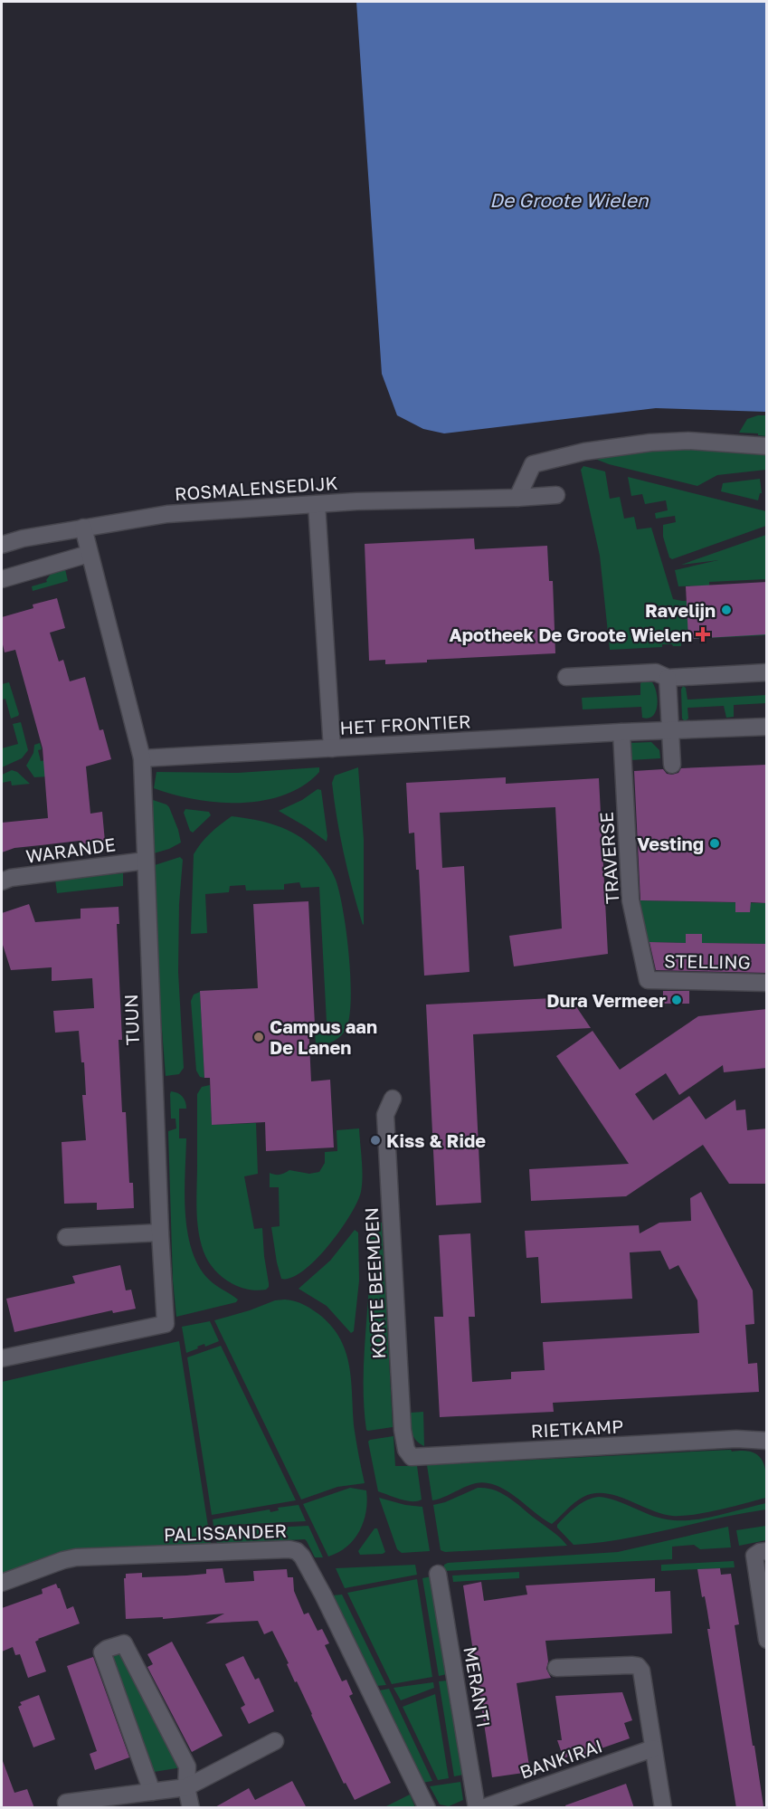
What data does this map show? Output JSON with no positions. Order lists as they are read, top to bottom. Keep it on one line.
{"streets":{"street":["ROSMALENSEDIJK","HET FRONTIER","WARANDE","TRAVERSE","STELLING","TUUN","KORTE BEEMDEN","RIETKAMP","PALISSANDER","MERANTI","BANKIRAI"]},"crossings":[["ROSMALENSEDIJK","TUUN"],["HET FRONTIER","TRAVERSE"],["HET FRONTIER","TUUN"],["WARANDE","TUUN"],["TRAVERSE","STELLING"],["KORTE BEEMDEN","RIETKAMP"]],"water":["De Groote Wielen"],"places":{"other":["Ravelijn","Vesting","Dura Vermeer","Campus aan De Lanen","Kiss & Ride"],"health":["Apotheek De Groote Wielen"]}}
